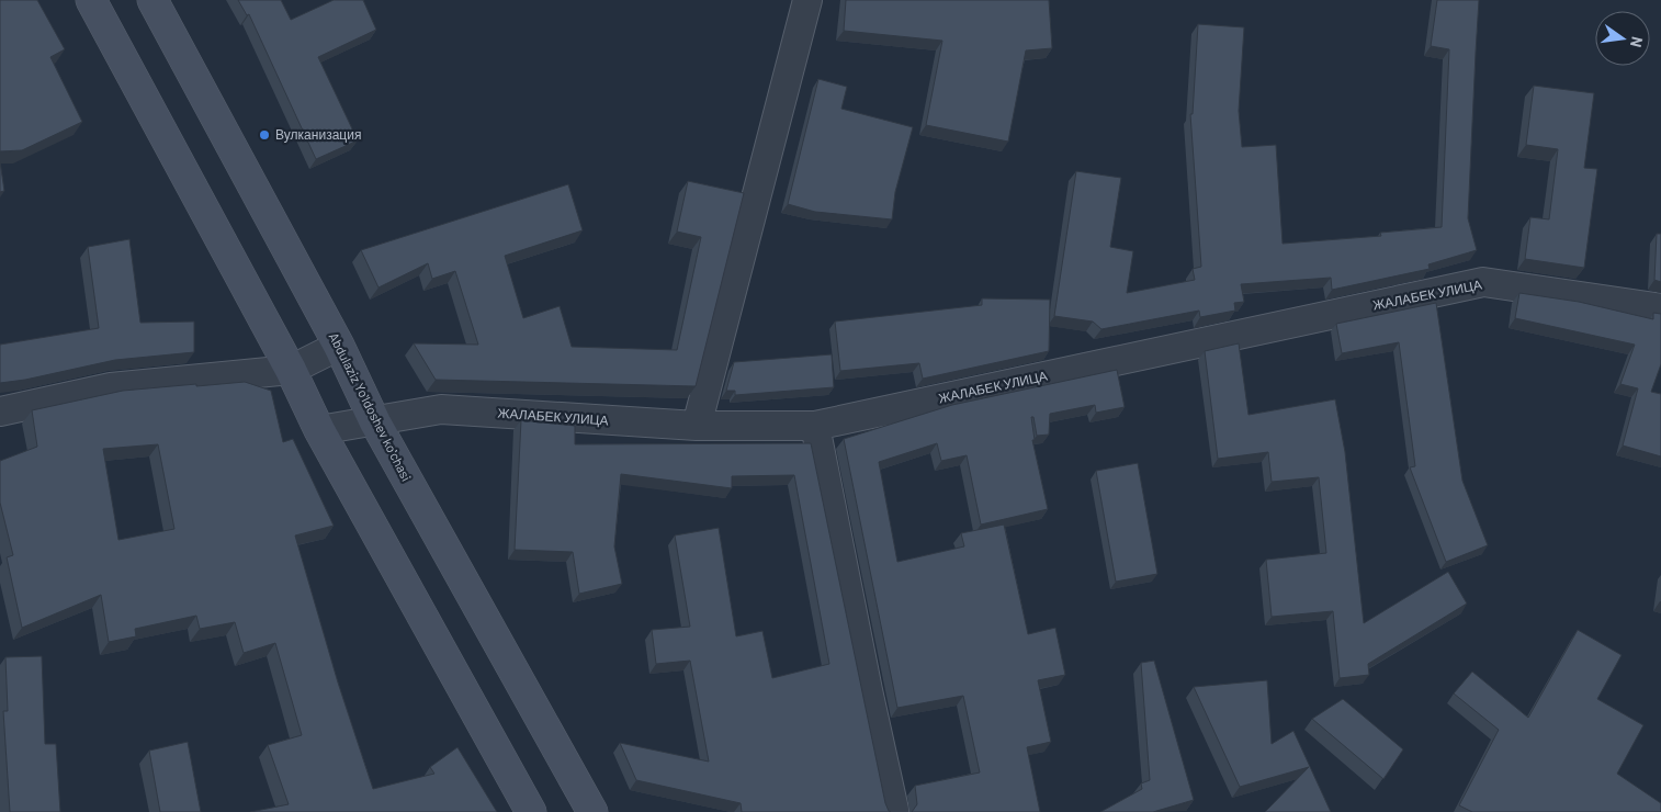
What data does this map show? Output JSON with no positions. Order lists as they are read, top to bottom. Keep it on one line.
{"streets":{"main road":["Abdulaziz Yoʻldoshev koʻchasi"],"street":["ЖАЛАБЕК УЛИЦА"]},"crossings":[["ЖАЛАБЕК УЛИЦА","Abdulaziz Yoʻldoshev koʻchasi"]],"places":["Вулканизация"],"north":"right"}
